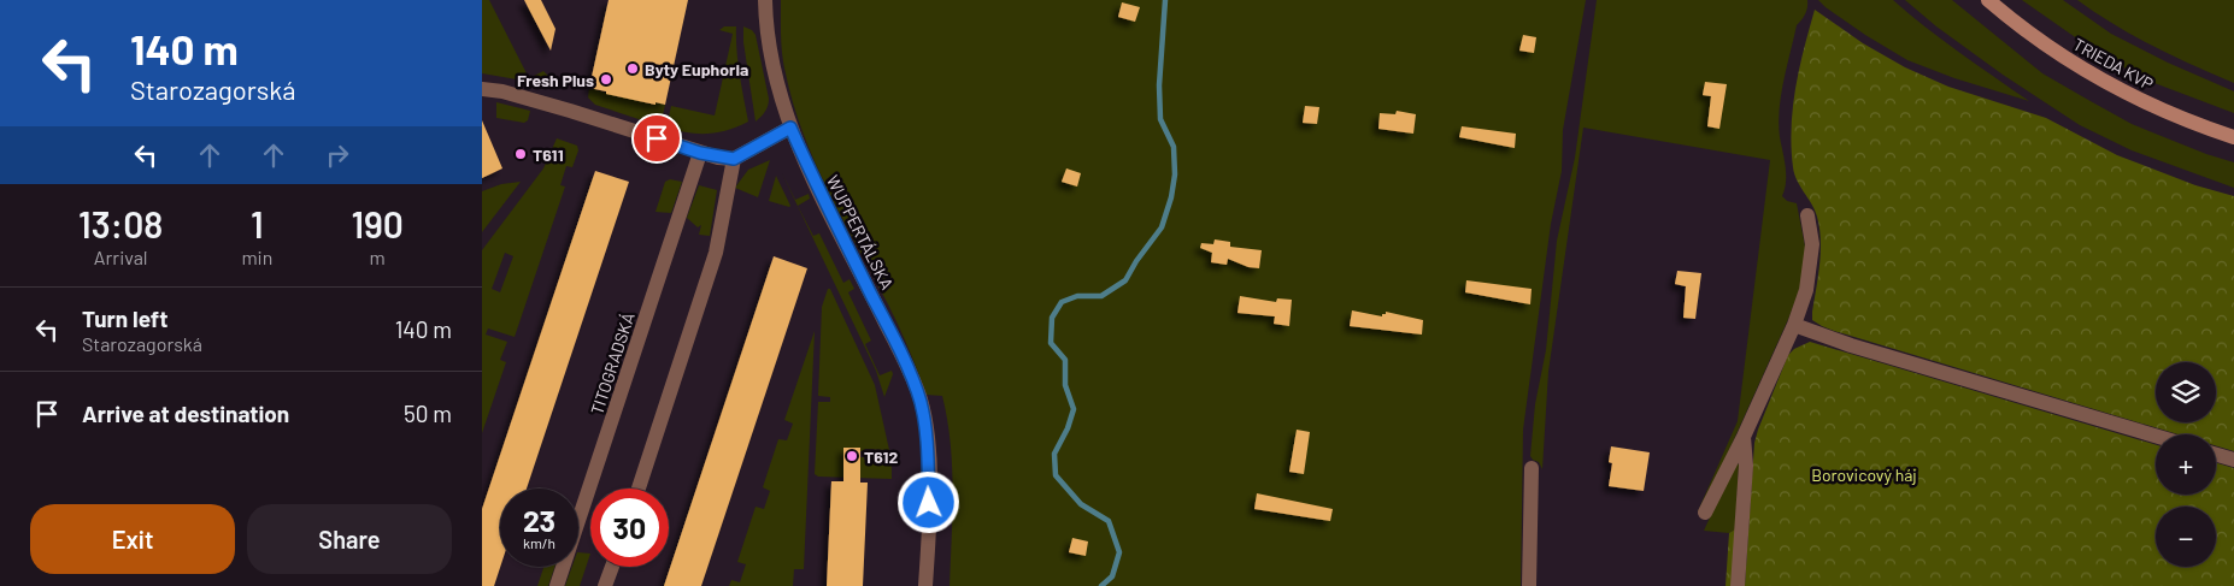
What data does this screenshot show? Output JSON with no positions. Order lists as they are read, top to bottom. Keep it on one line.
{"streets":{"street":["TRIEDA KVP","WUPPERTÁLSKA","TITOGRADSKÁ"]},"parks":["Borovicový háj"],"places":["Byty Euphoria","Fresh Plus","T611","T612"],"page":{"turn":["140 m","Starozagorská"],"eta":["13:08","Arrival","1","min","190","m"],"list":[{"name":"Turn left","note":"Starozagorská","value":"140 m"},{"name":"Arrive at destination","value":"50 m"}],"map_buttons":["+","−"],"speed":"23 km/h","limit":"30","buttons":["Exit","Share"]}}
